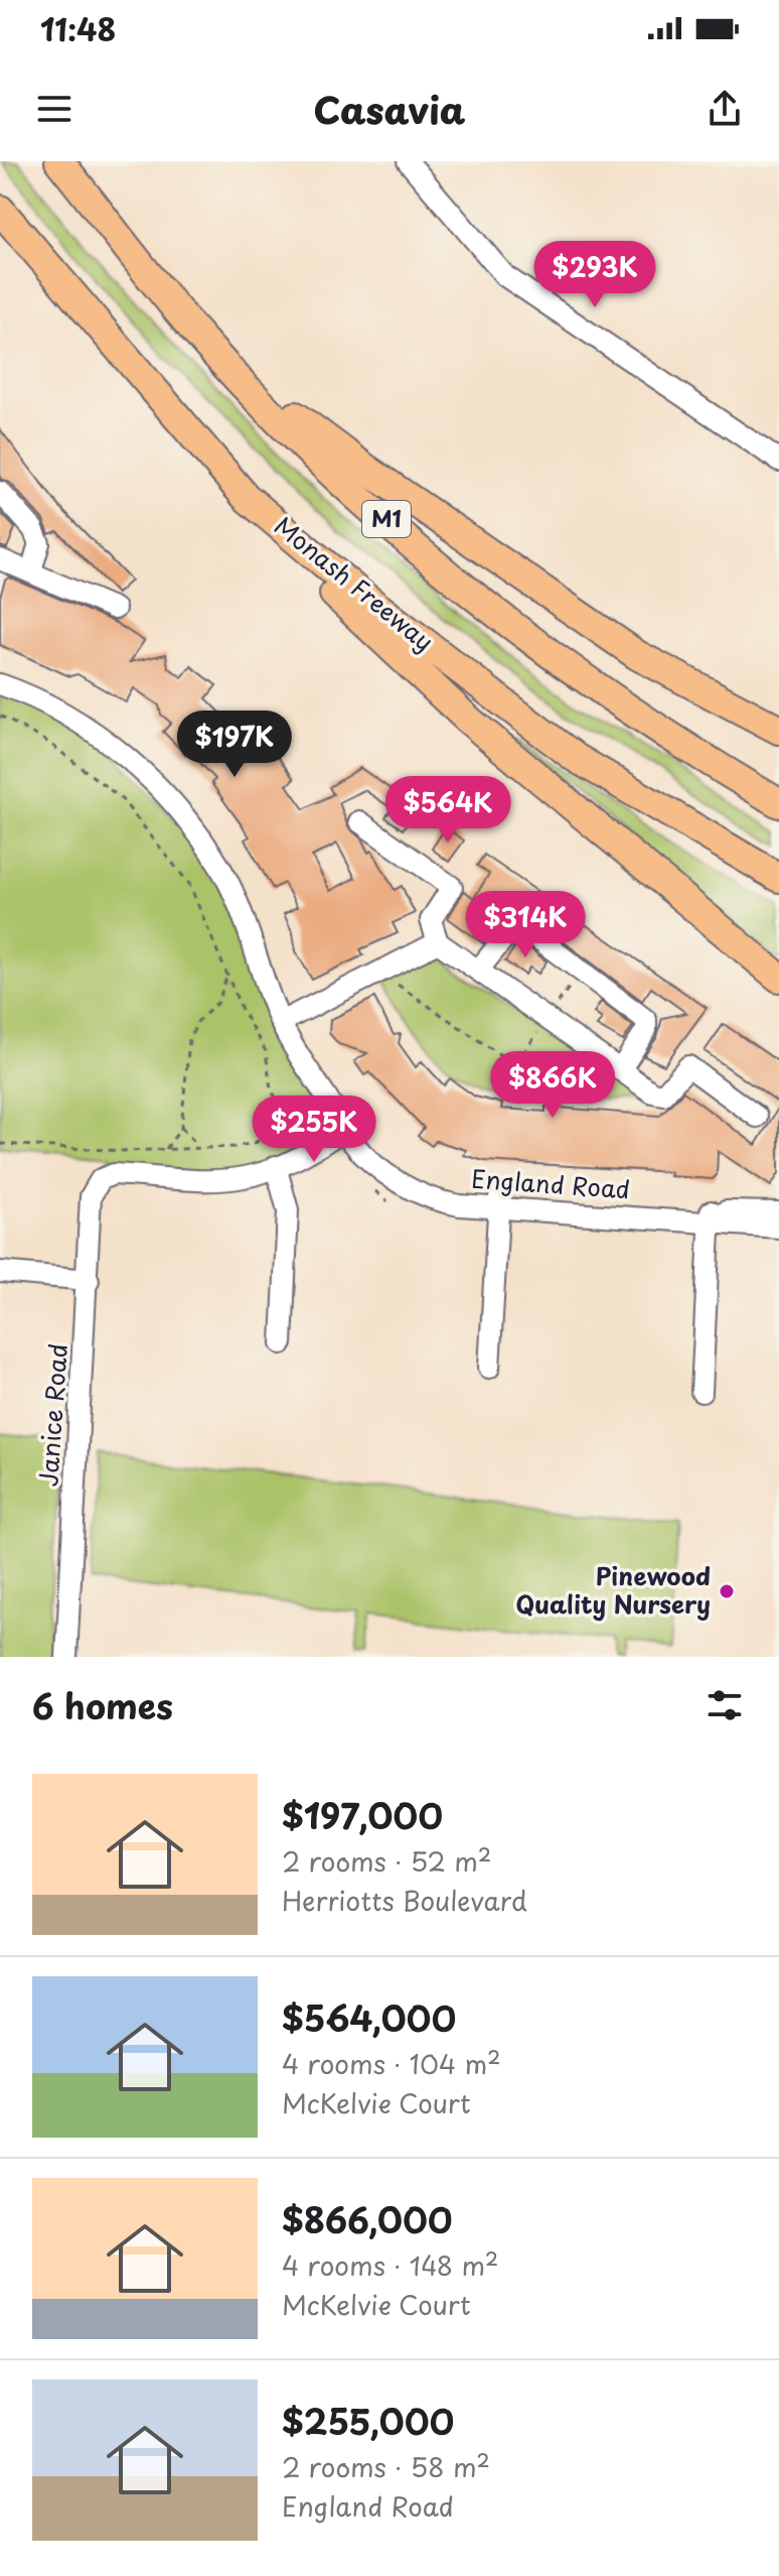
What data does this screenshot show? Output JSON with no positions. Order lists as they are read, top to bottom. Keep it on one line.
{"streets":{"highway":["M1","Monash Freeway"],"street":["England Road","Janice Road"]},"places":["Pinewood Quality Nursery"],"page":{"status":"11:48","header":"Casavia","price":["$293K","$197K","$564K","$314K","$866K","$255K"],"heading":"6 homes","list":[{"name":"$197,000","note":"2 rooms · 52 m² · Herriotts Boulevard"},{"name":"$564,000","note":"4 rooms · 104 m² · McKelvie Court"},{"name":"$866,000","note":"4 rooms · 148 m² · McKelvie Court"},{"name":"$255,000","note":"2 rooms · 58 m² · England Road"}]}}
